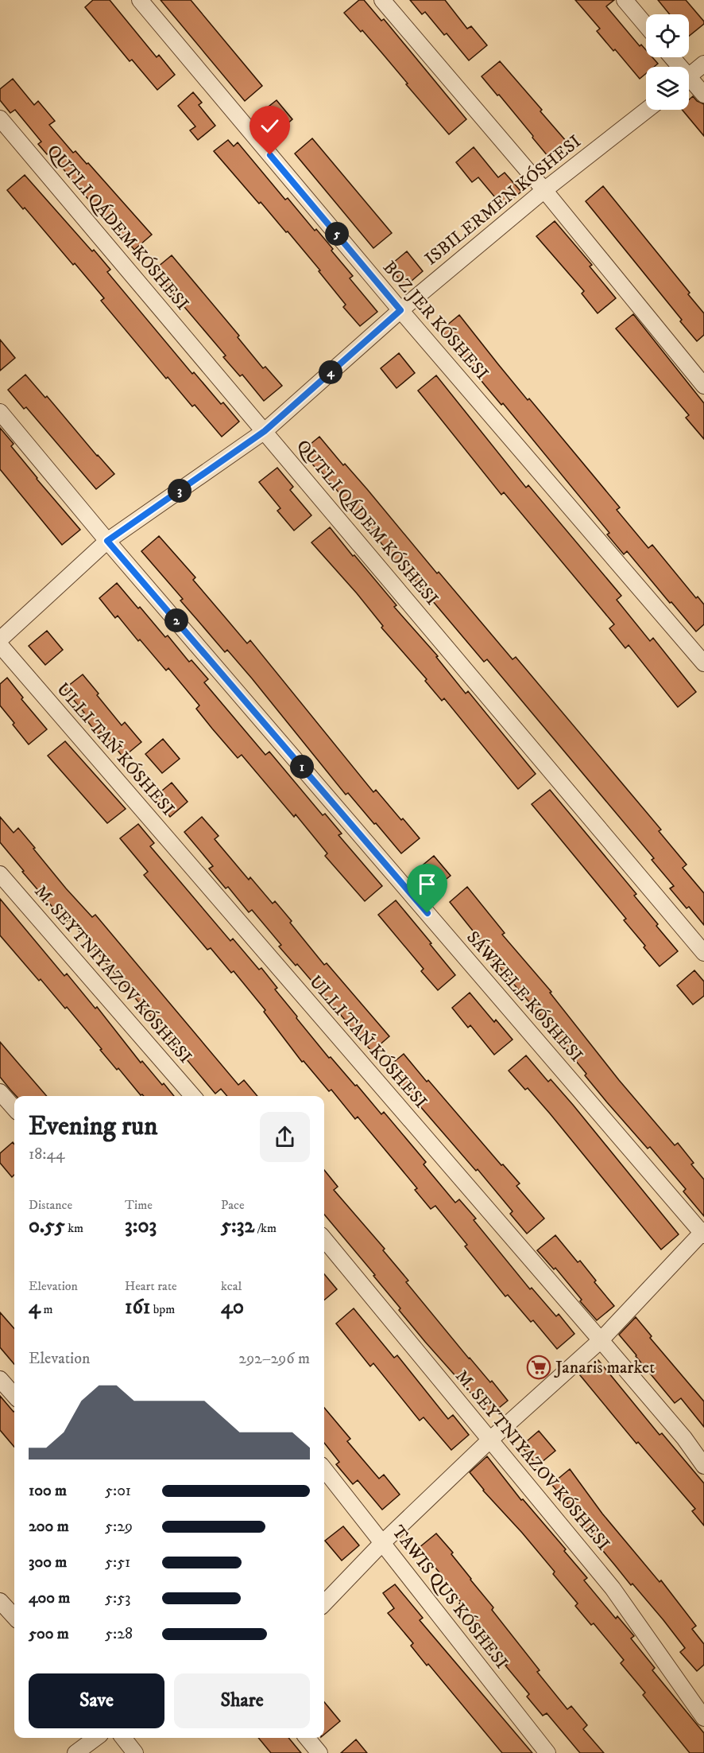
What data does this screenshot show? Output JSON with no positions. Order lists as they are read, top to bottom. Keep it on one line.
{"streets":{"street":["ISBILERMEN KÓSHESI","BOZ JER KÓSHESI","M. SEYTNIYAZOV KÓSHESI","SÁWKELE KÓSHESI"]},"crossings":[["ISBILERMEN KÓSHESI","BOZ JER KÓSHESI"],["ISBILERMEN KÓSHESI","SÁWKELE KÓSHESI"]],"places":{"supermarket":["Janaris market"]},"page":{"pins":["5","4","3","2","1"],"heading":["Evening run","18:44"],"stats":[["Distance","0.55 km"],["Time","3:03"],["Pace","5:32 /km"],["Elevation","4 m"],["Heart rate","161 bpm"],["kcal","40"]],"chart":["Elevation","292–296 m"],"list":[{"name":"100 m","note":"5:01"},{"name":"200 m","note":"5:29"},{"name":"300 m","note":"5:51"},{"name":"400 m","note":"5:53"},{"name":"500 m","note":"5:28"}],"buttons":["Save","Share"]}}
